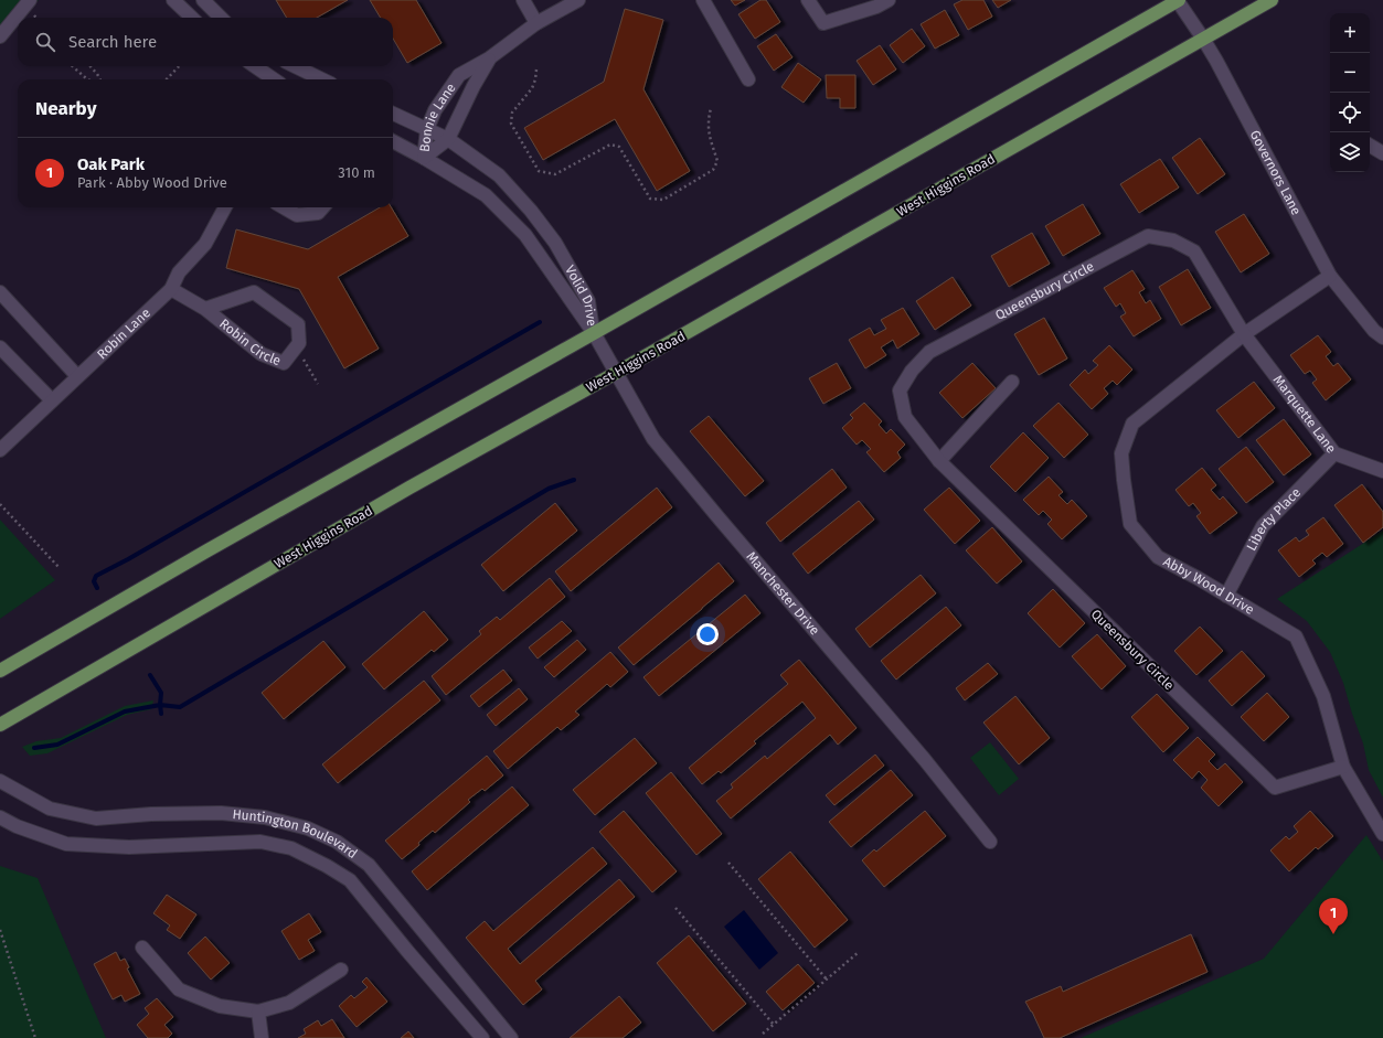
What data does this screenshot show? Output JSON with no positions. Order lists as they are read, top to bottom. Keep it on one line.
{"streets":{"main road":["West Higgins Road"],"street":["Bonnie Lane","Governors Lane","Queensbury Circle","Volid Drive","Robin Lane","Robin Circle","Marquette Lane","Liberty Place","Abby Wood Drive","Manchester Drive","Huntington Boulevard"]},"crossings":[["Bonnie Lane","Volid Drive"],["Governors Lane","West Higgins Road"],["Governors Lane","Abby Wood Drive"],["West Higgins Road","Manchester Drive"],["Queensbury Circle","Marquette Lane"],["Queensbury Circle","Abby Wood Drive"],["Volid Drive","Manchester Drive"],["Robin Lane","Robin Circle"],["Marquette Lane","Liberty Place"],["Marquette Lane","Abby Wood Drive"],["Liberty Place","Abby Wood Drive"]],"page":{"map_buttons":["+","−"],"search":"Search here","heading":"Nearby","list":[{"mark":"1","name":"Oak Park","note":"Park · Abby Wood Drive","value":"310 m"}],"pins":"1"}}
